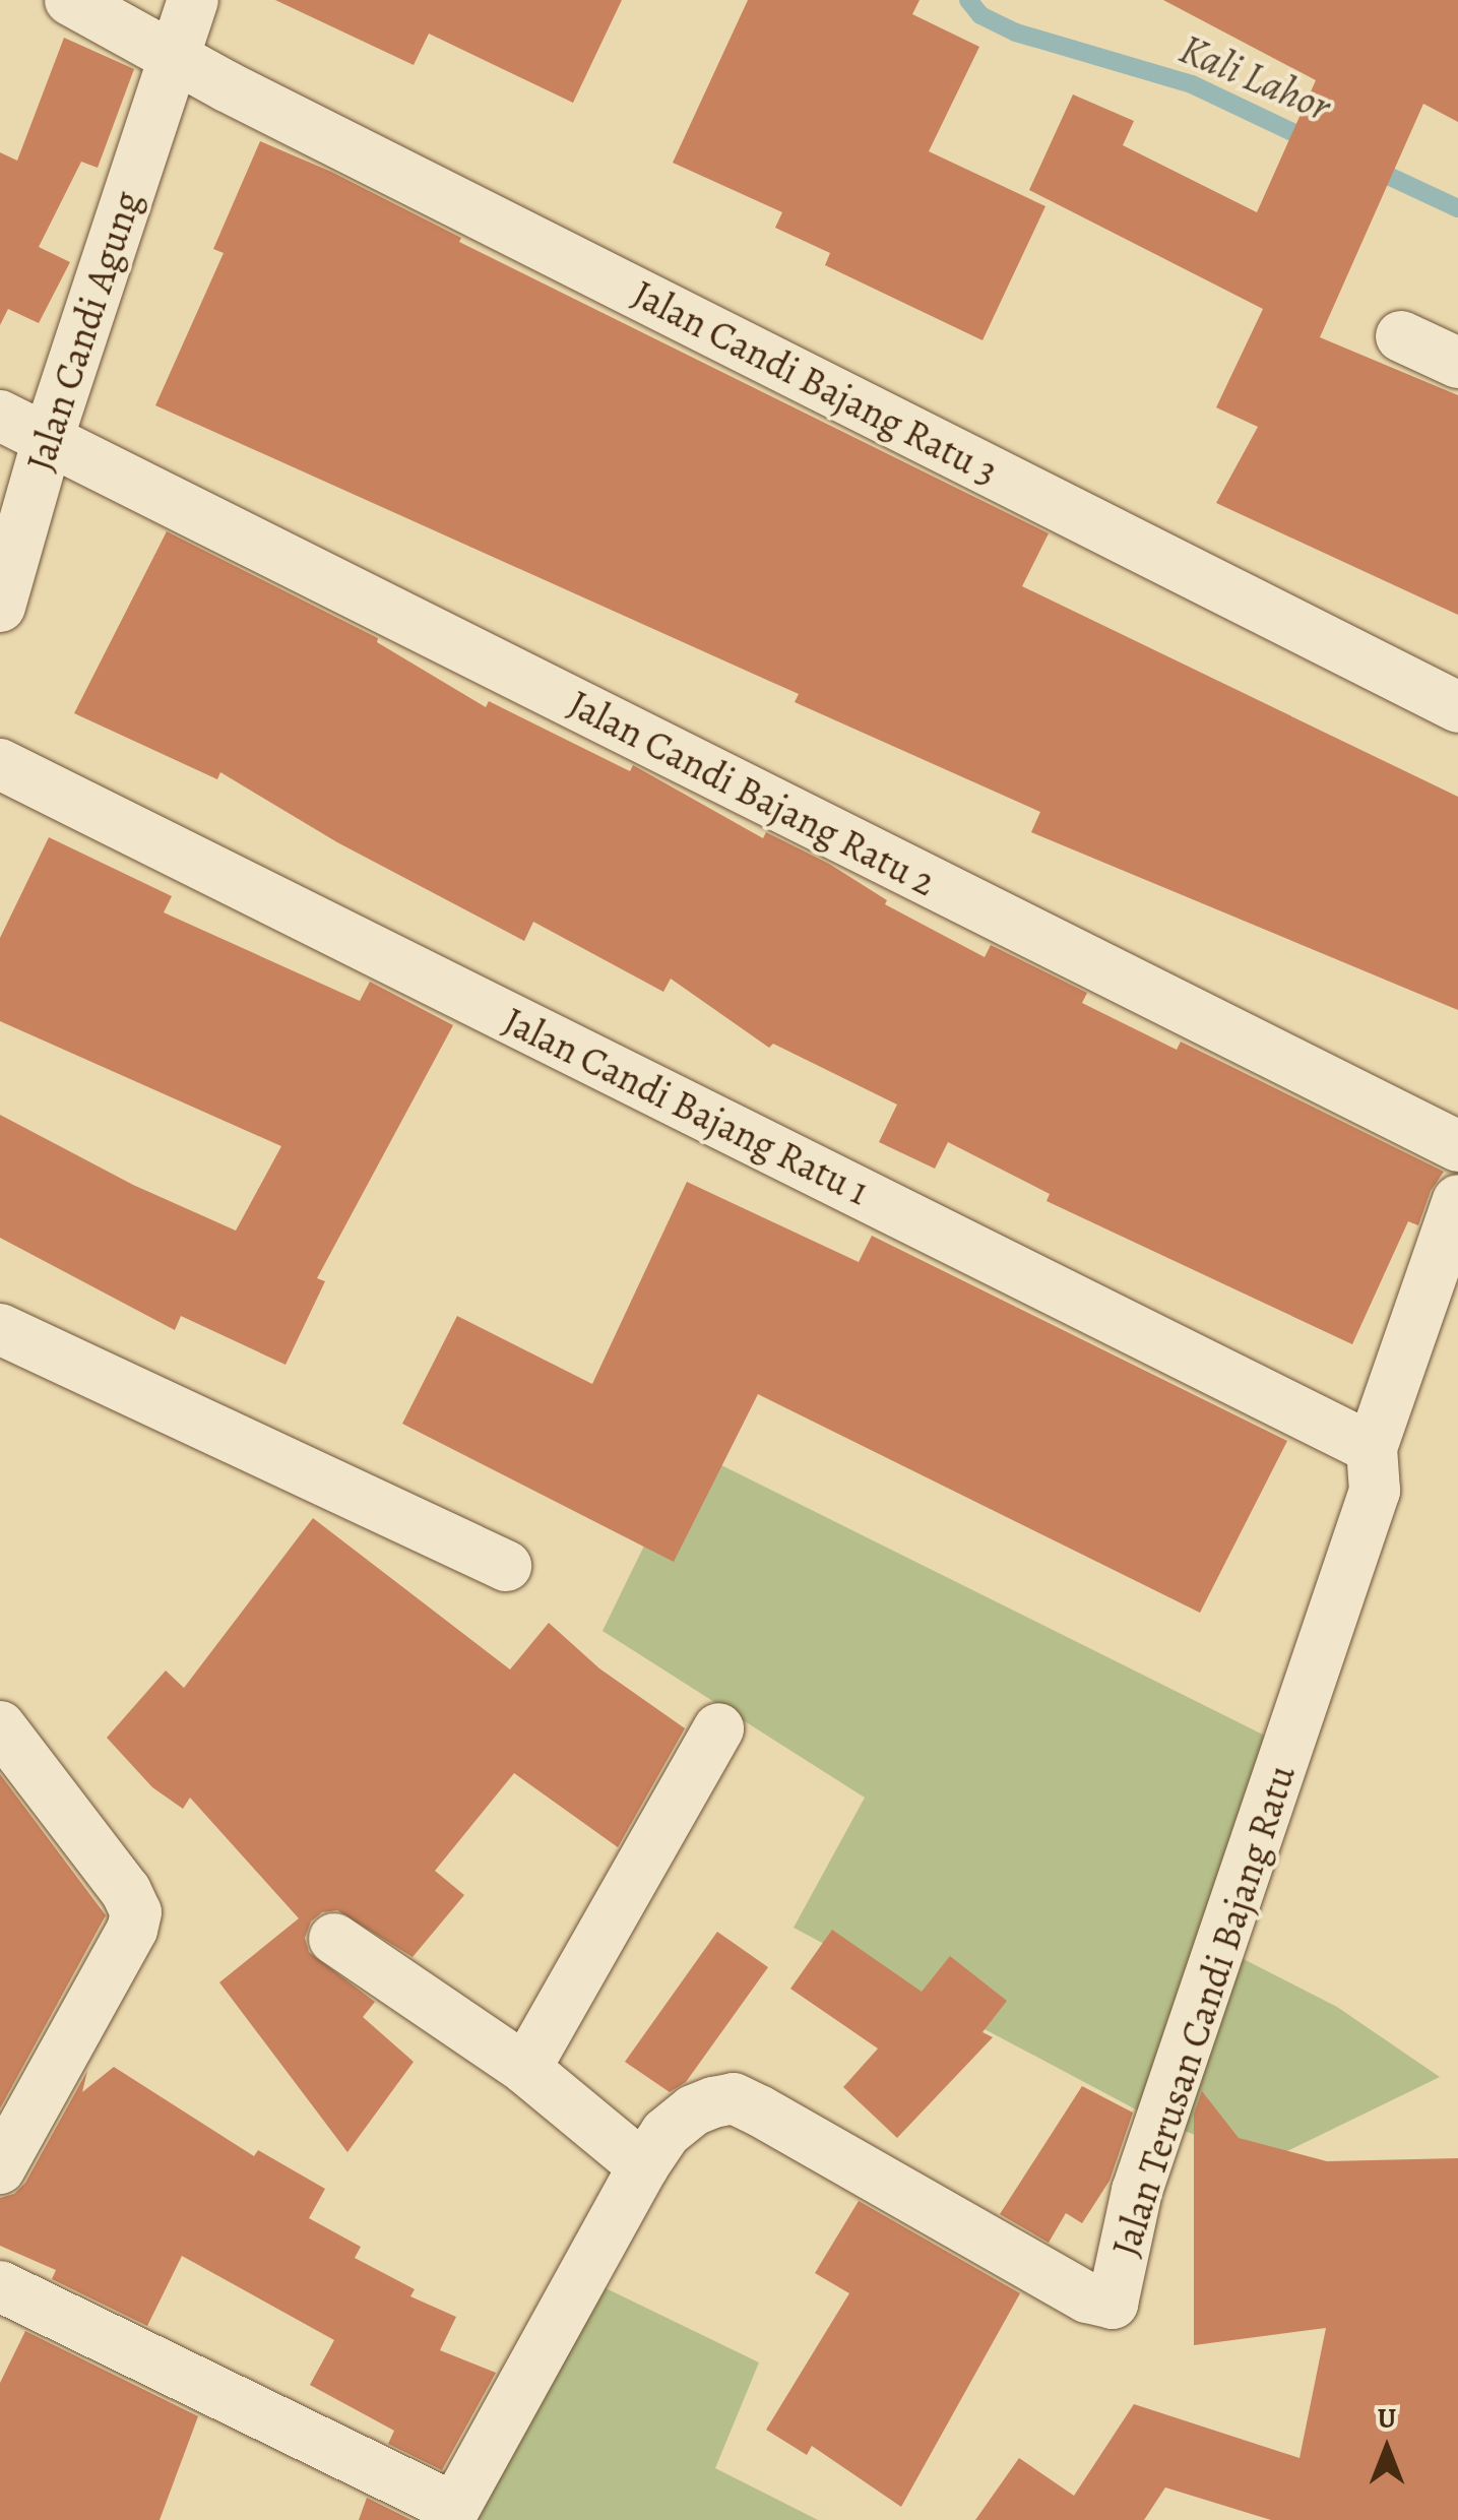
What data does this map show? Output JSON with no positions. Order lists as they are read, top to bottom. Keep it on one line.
{"streets":{"street":["Jalan Candi Agung","Jalan Candi Bajang Ratu 3","Jalan Candi Bajang Ratu 2","Jalan Candi Bajang Ratu 1","Jalan Terusan Candi Bajang Ratu"]},"crossings":[["Jalan Candi Agung","Jalan Candi Bajang Ratu 3"],["Jalan Candi Agung","Jalan Candi Bajang Ratu 2"],["Jalan Candi Bajang Ratu 1","Jalan Terusan Candi Bajang Ratu"]],"water":["Kali Lahor"],"north":"top"}
